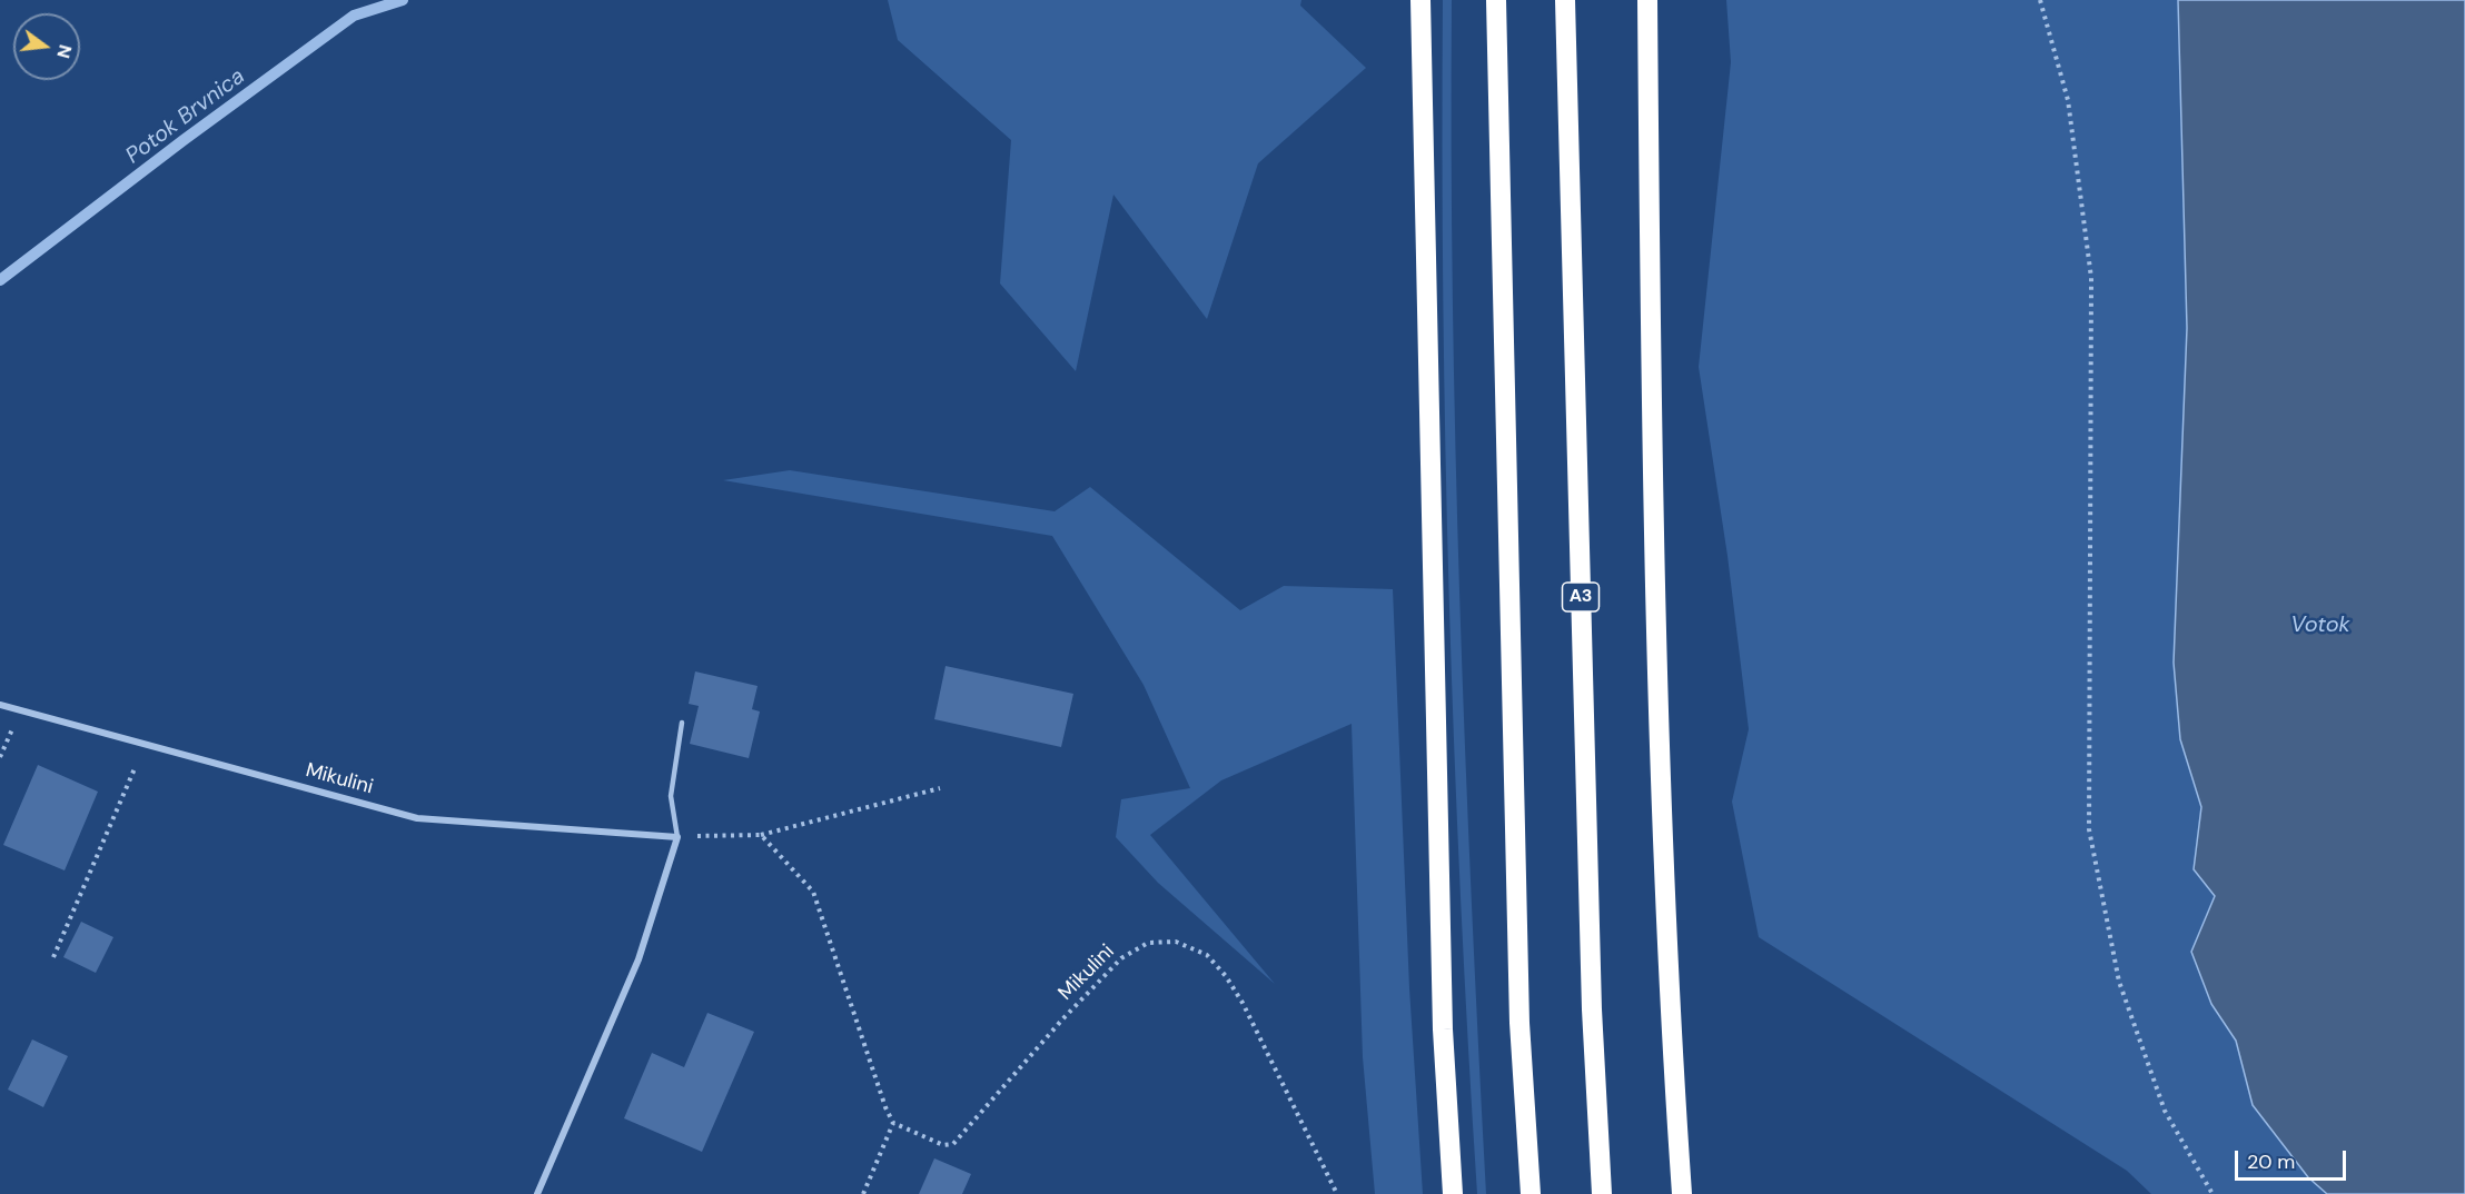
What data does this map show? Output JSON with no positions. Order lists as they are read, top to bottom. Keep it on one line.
{"streets":{"highway":["A3"],"street":["Mikulini"]},"water":["Potok Brvnica","Votok"],"scale_bar":"20 m","north":"right"}
